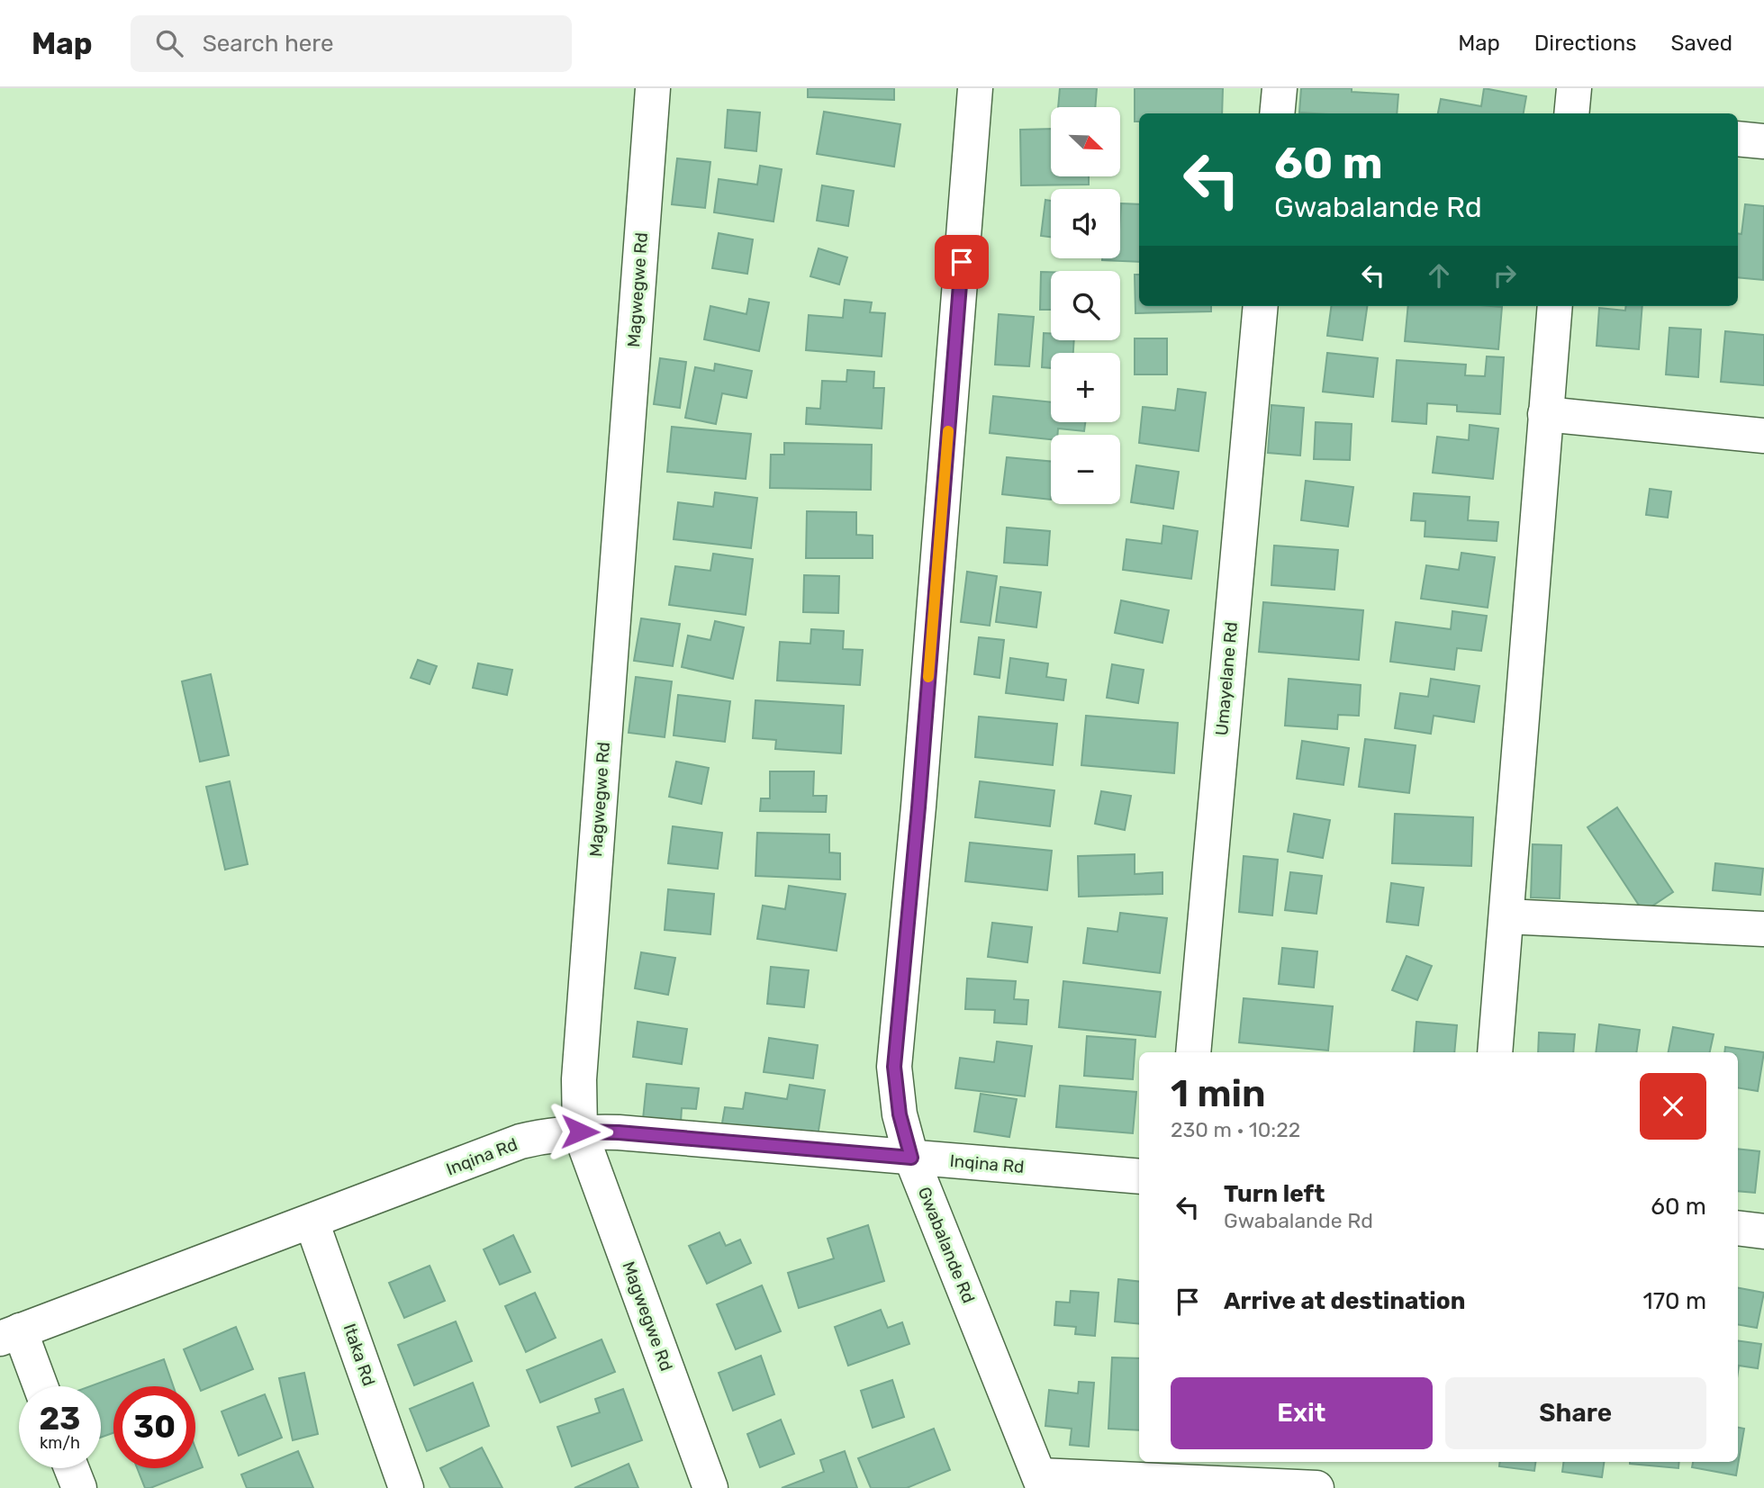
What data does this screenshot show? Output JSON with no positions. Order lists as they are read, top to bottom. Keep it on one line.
{"streets":{"street":["Magwegwe Rd","Umayelane Rd","Inqina Rd","Gwabalande Rd","Itaka Rd"]},"crossings":[["Magwegwe Rd","Inqina Rd"],["Inqina Rd","Gwabalande Rd"],["Inqina Rd","Itaka Rd"]],"north":"bottom right","page":{"header":"Map","search":"Search here","nav":["Map","Directions","Saved"],"map_buttons":["+","−"],"turn":["60 m","Gwabalande Rd"],"heading":["1 min","230 m · 10:22"],"list":[{"name":"Turn left","note":"Gwabalande Rd","value":"60 m"},{"name":"Arrive at destination","value":"170 m"}],"buttons":["Exit","Share"],"speed":"23 km/h","limit":"30"}}
